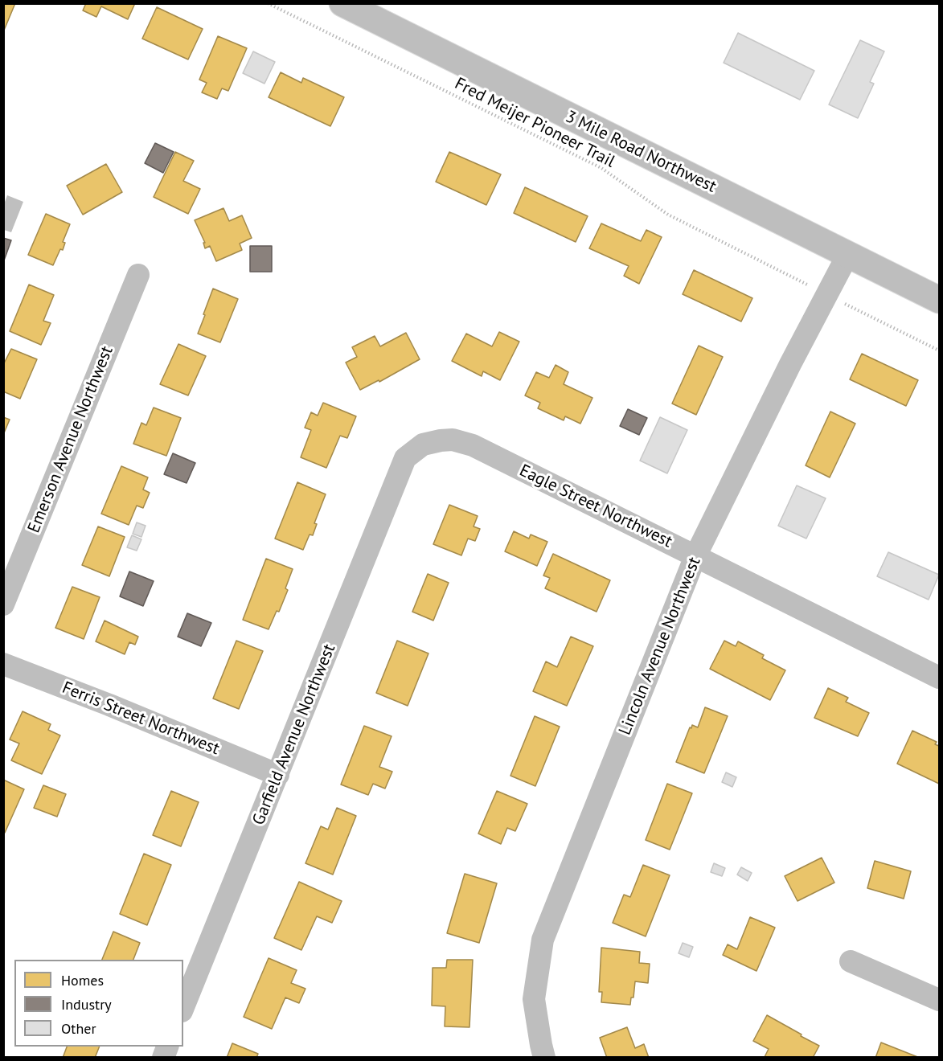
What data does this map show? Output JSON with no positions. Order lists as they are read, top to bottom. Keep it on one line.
{"streets":{"main road":["3 Mile Road Northwest"],"street":["Emerson Avenue Northwest","Eagle Street Northwest","Lincoln Avenue Northwest","Ferris Street Northwest","Garfield Avenue Northwest"],"path":["Fred Meijer Pioneer Trail"]},"crossings":[["Fred Meijer Pioneer Trail","Lincoln Avenue Northwest"],["3 Mile Road Northwest","Lincoln Avenue Northwest"],["Eagle Street Northwest","Lincoln Avenue Northwest"],["Eagle Street Northwest","Garfield Avenue Northwest"],["Ferris Street Northwest","Garfield Avenue Northwest"]],"legend":["Homes","Industry","Other"]}
